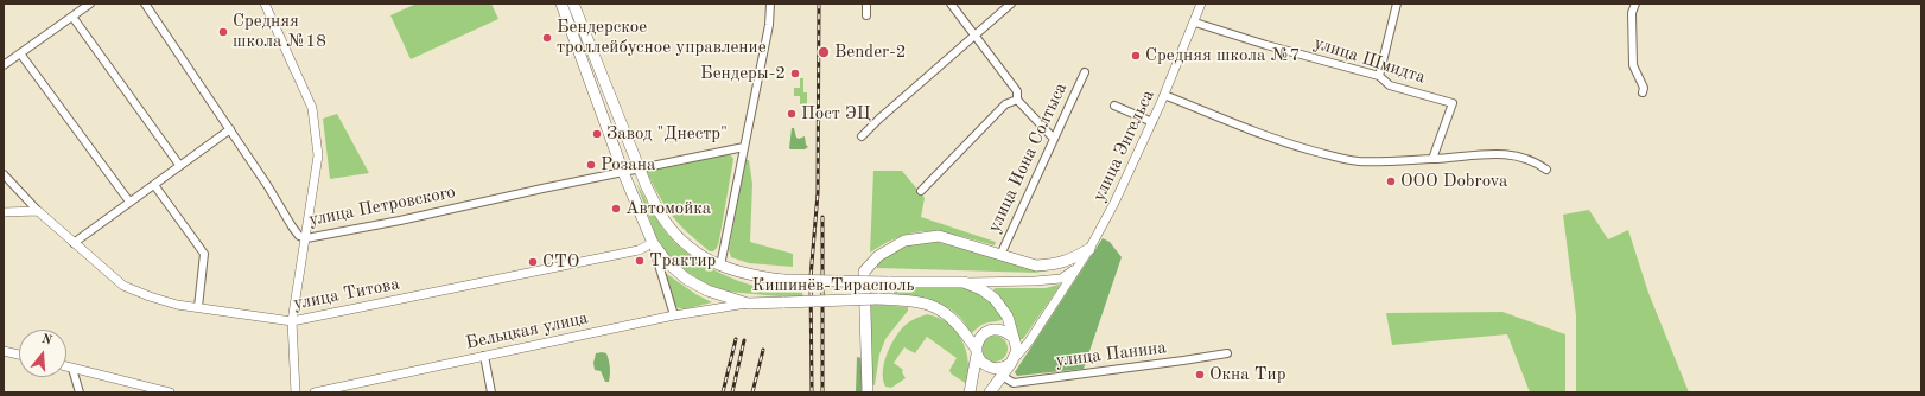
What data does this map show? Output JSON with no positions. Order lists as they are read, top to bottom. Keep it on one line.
{"streets":{"main road":["Кишинёв-Тирасполь"],"street":["улица Шмидта","улица Энгельса","улица Иона Солтыса","улица Петровского","улица Титова","Бельцкая улица","улица Панина"]},"crossings":[["улица Шмидта","улица Энгельса"],["улица Энгельса","Кишинёв-Тирасполь"],["улица Петровского","Кишинёв-Тирасполь"],["Кишинёв-Тирасполь","улица Титова"],["Кишинёв-Тирасполь","Бельцкая улица"]],"places":["Средняя школа №18","Бендерское троллейбусное управление","Bender-2","Средняя школа №7","Бендеры-2","Пост ЭЦ","Завод \"Днестр\"","Розана","OOO Dobrova","Автомойка","Трактир","СТО","Окна Тир"],"north":"top"}
